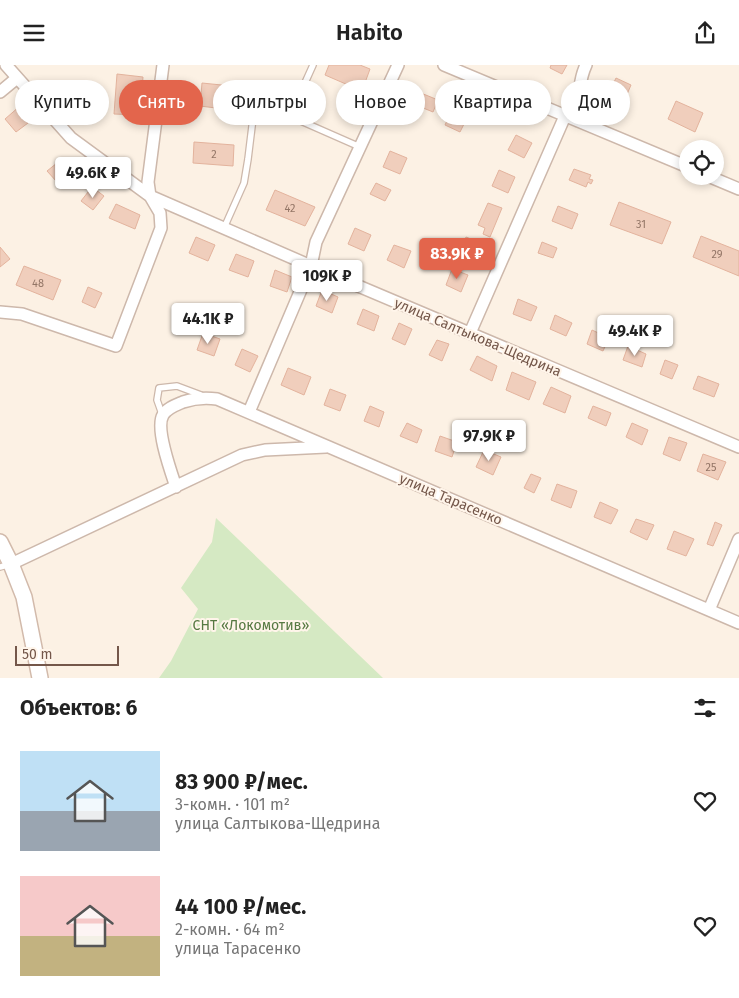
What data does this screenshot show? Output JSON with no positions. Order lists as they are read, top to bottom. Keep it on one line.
{"streets":{"street":["улица Салтыкова-Щедрина","улица Тарасенко"]},"parks":["СНТ «Локомотив»"],"house_numbers":["2","42","31","29","48","25"],"scale_bar":"50 m","page":{"header":"Habito","chip":["Купить","Снять","Фильтры","Новое","Квартира","Дом"],"price":["49.6K ₽","83.9K ₽","109K ₽","44.1K ₽","49.4K ₽","97.9K ₽"],"scale":"50 m","heading":"Объектов: 6","list":[{"name":"83 900 ₽/мес.","note":"3-комн. · 101 m² · улица Салтыкова-Щедрина"},{"name":"44 100 ₽/мес.","note":"2-комн. · 64 m² · улица Тарасенко"}]}}
